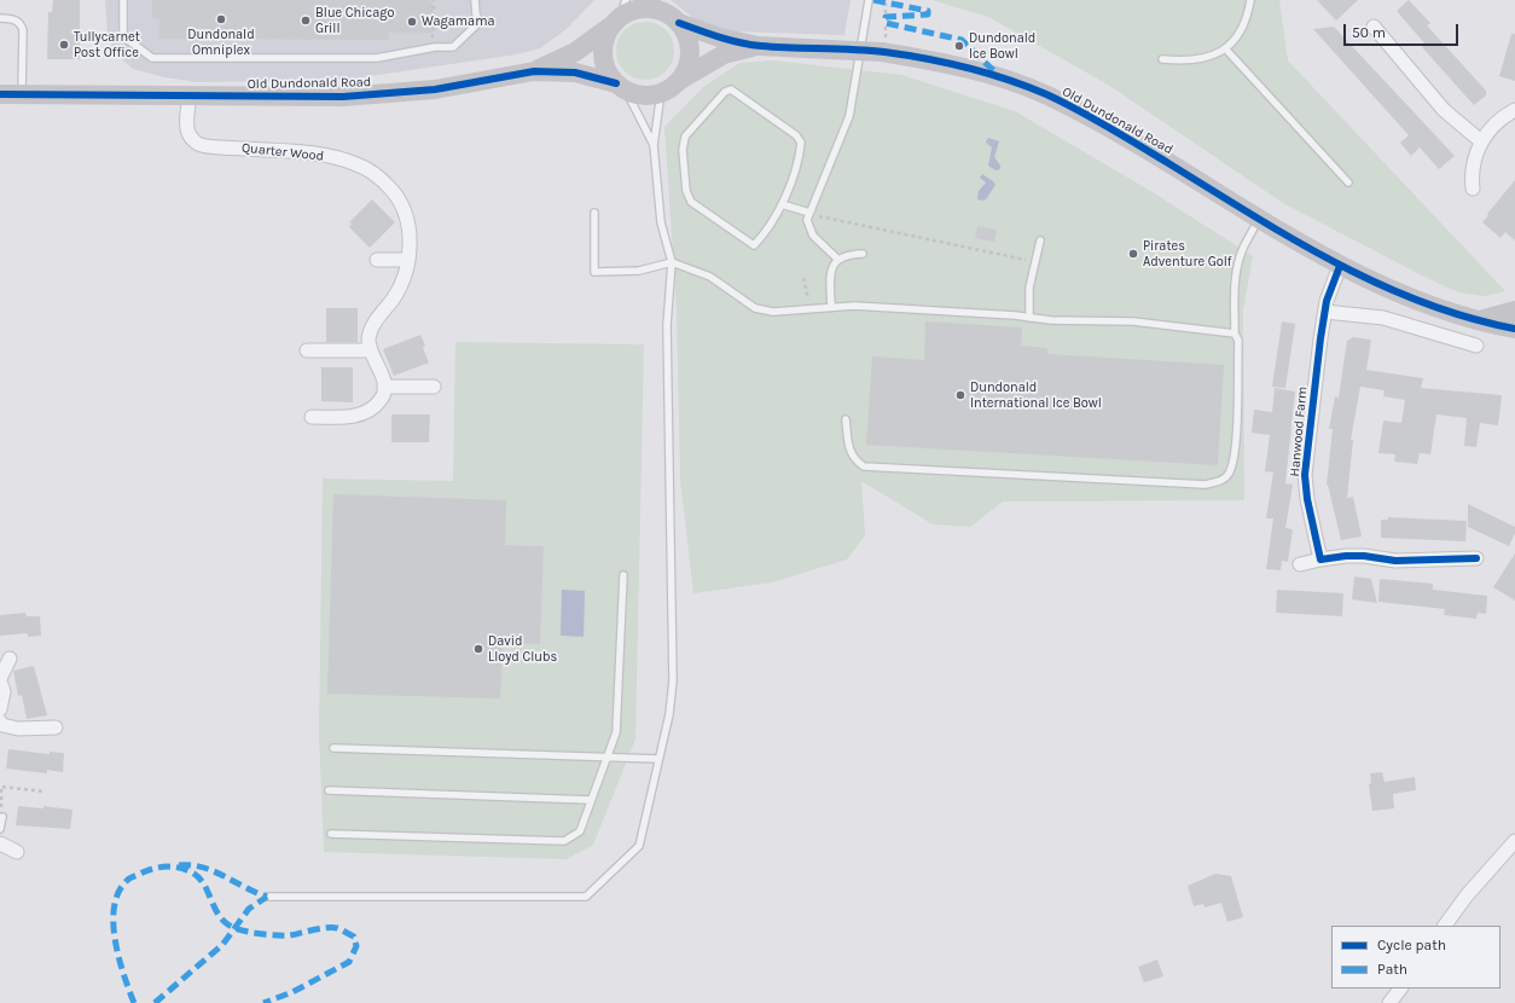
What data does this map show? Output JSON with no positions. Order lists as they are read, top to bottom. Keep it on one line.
{"streets":{"street":["Old Dundonald Road","Quarter Wood","Hanwood Farm"]},"crossings":[["Old Dundonald Road","Quarter Wood"],["Old Dundonald Road","Hanwood Farm"]],"places":["Dundonald Omniplex","Blue Chicago Grill","Wagamama","Tullycarnet Post Office","Dundonald Ice Bowl","Pirates Adventure Golf","Dundonald International Ice Bowl","David Lloyd Clubs"],"legend":["Cycle path","Path"],"scale_bar":"50 m"}
